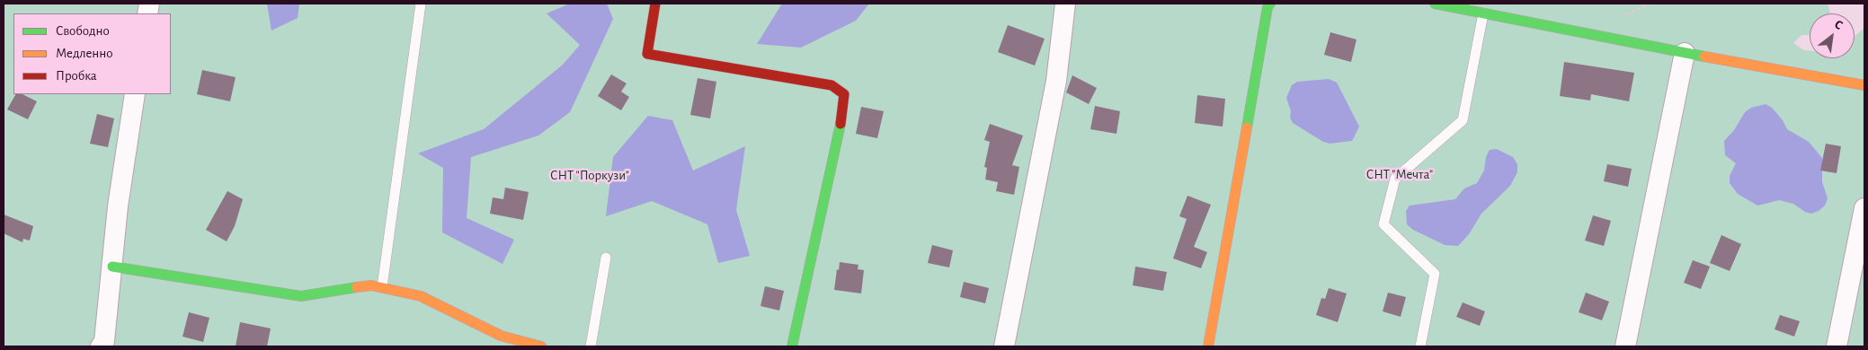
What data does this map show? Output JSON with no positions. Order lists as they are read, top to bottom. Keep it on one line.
{"parks":["СНТ \"Мечта\"","СНТ \"Поркузи\""],"legend":["Свободно","Медленно","Пробка"],"north":"top right"}
